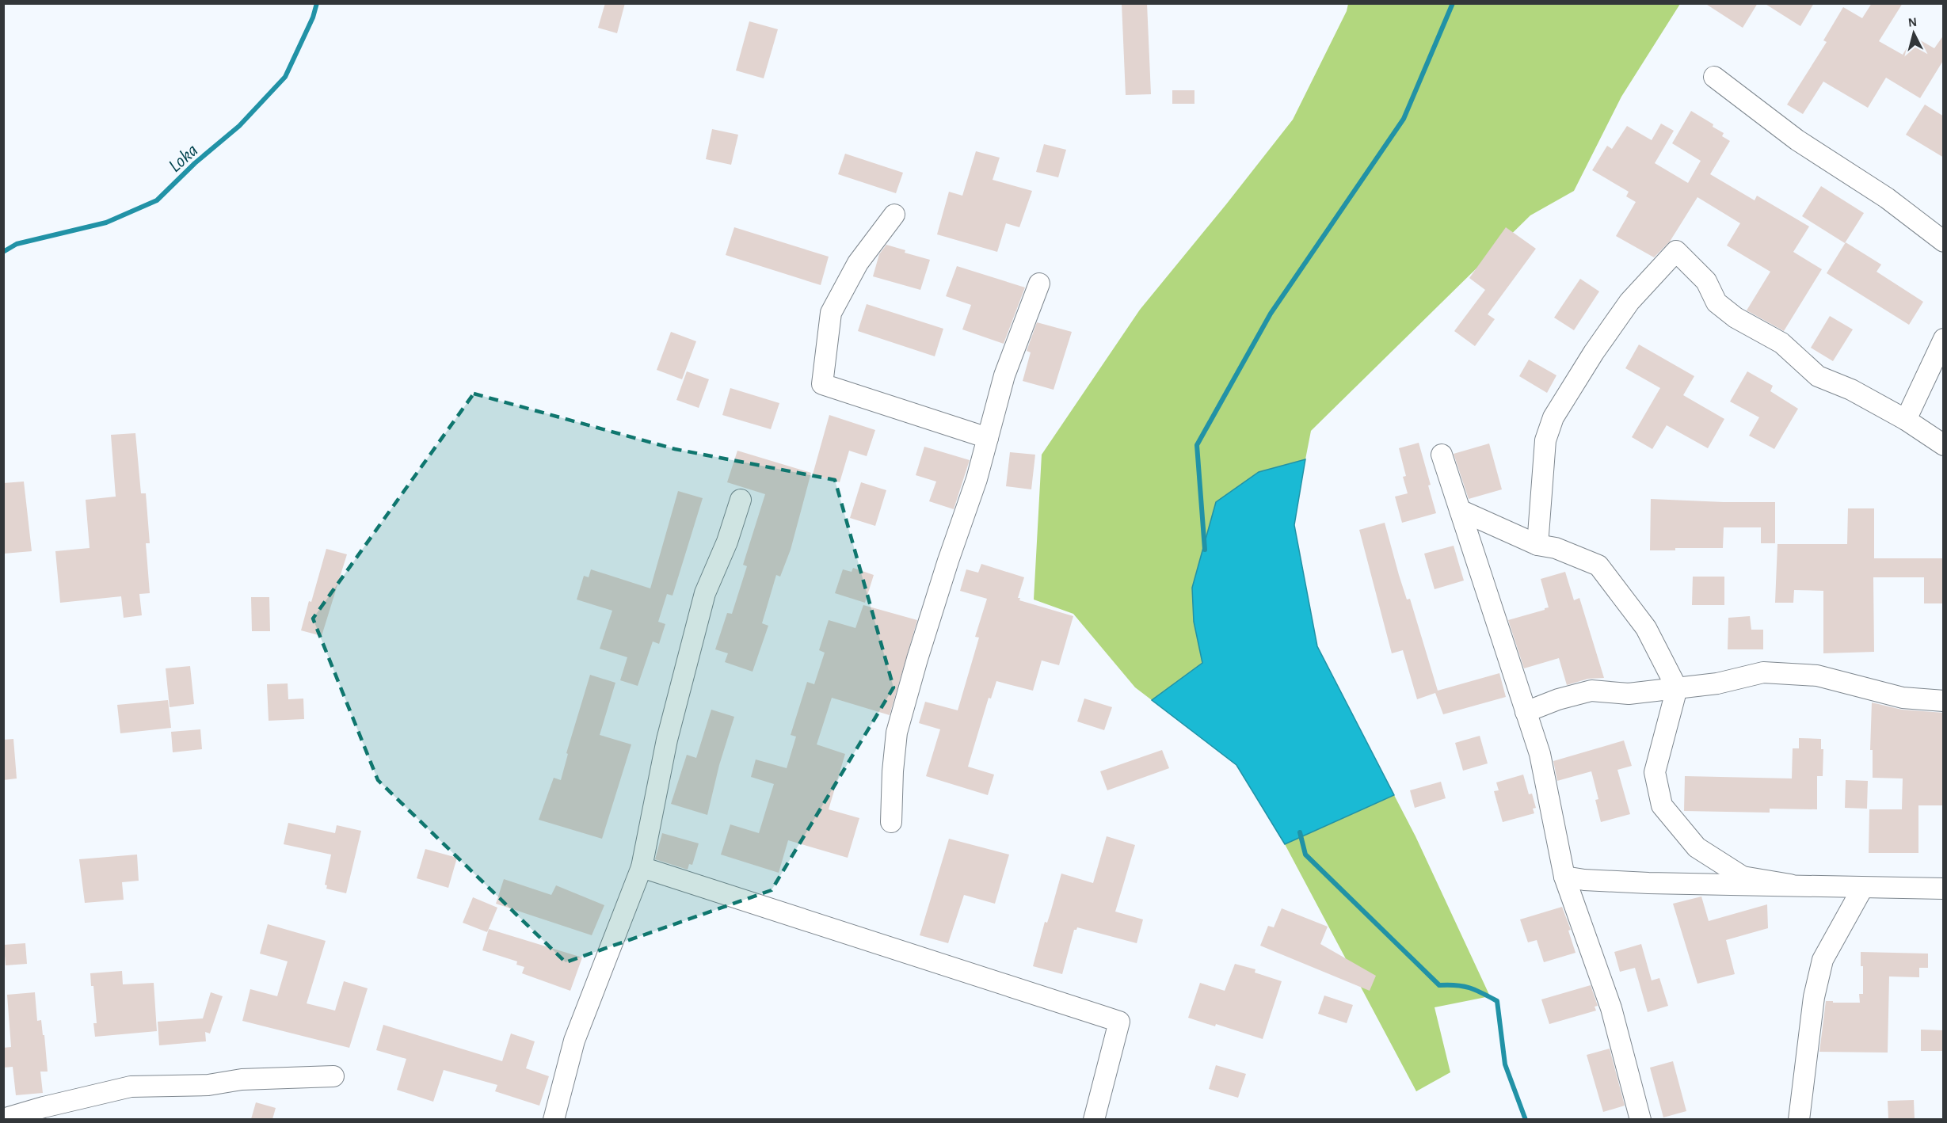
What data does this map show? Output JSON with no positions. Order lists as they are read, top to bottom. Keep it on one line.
{"water":["Loka"],"north":"top"}
